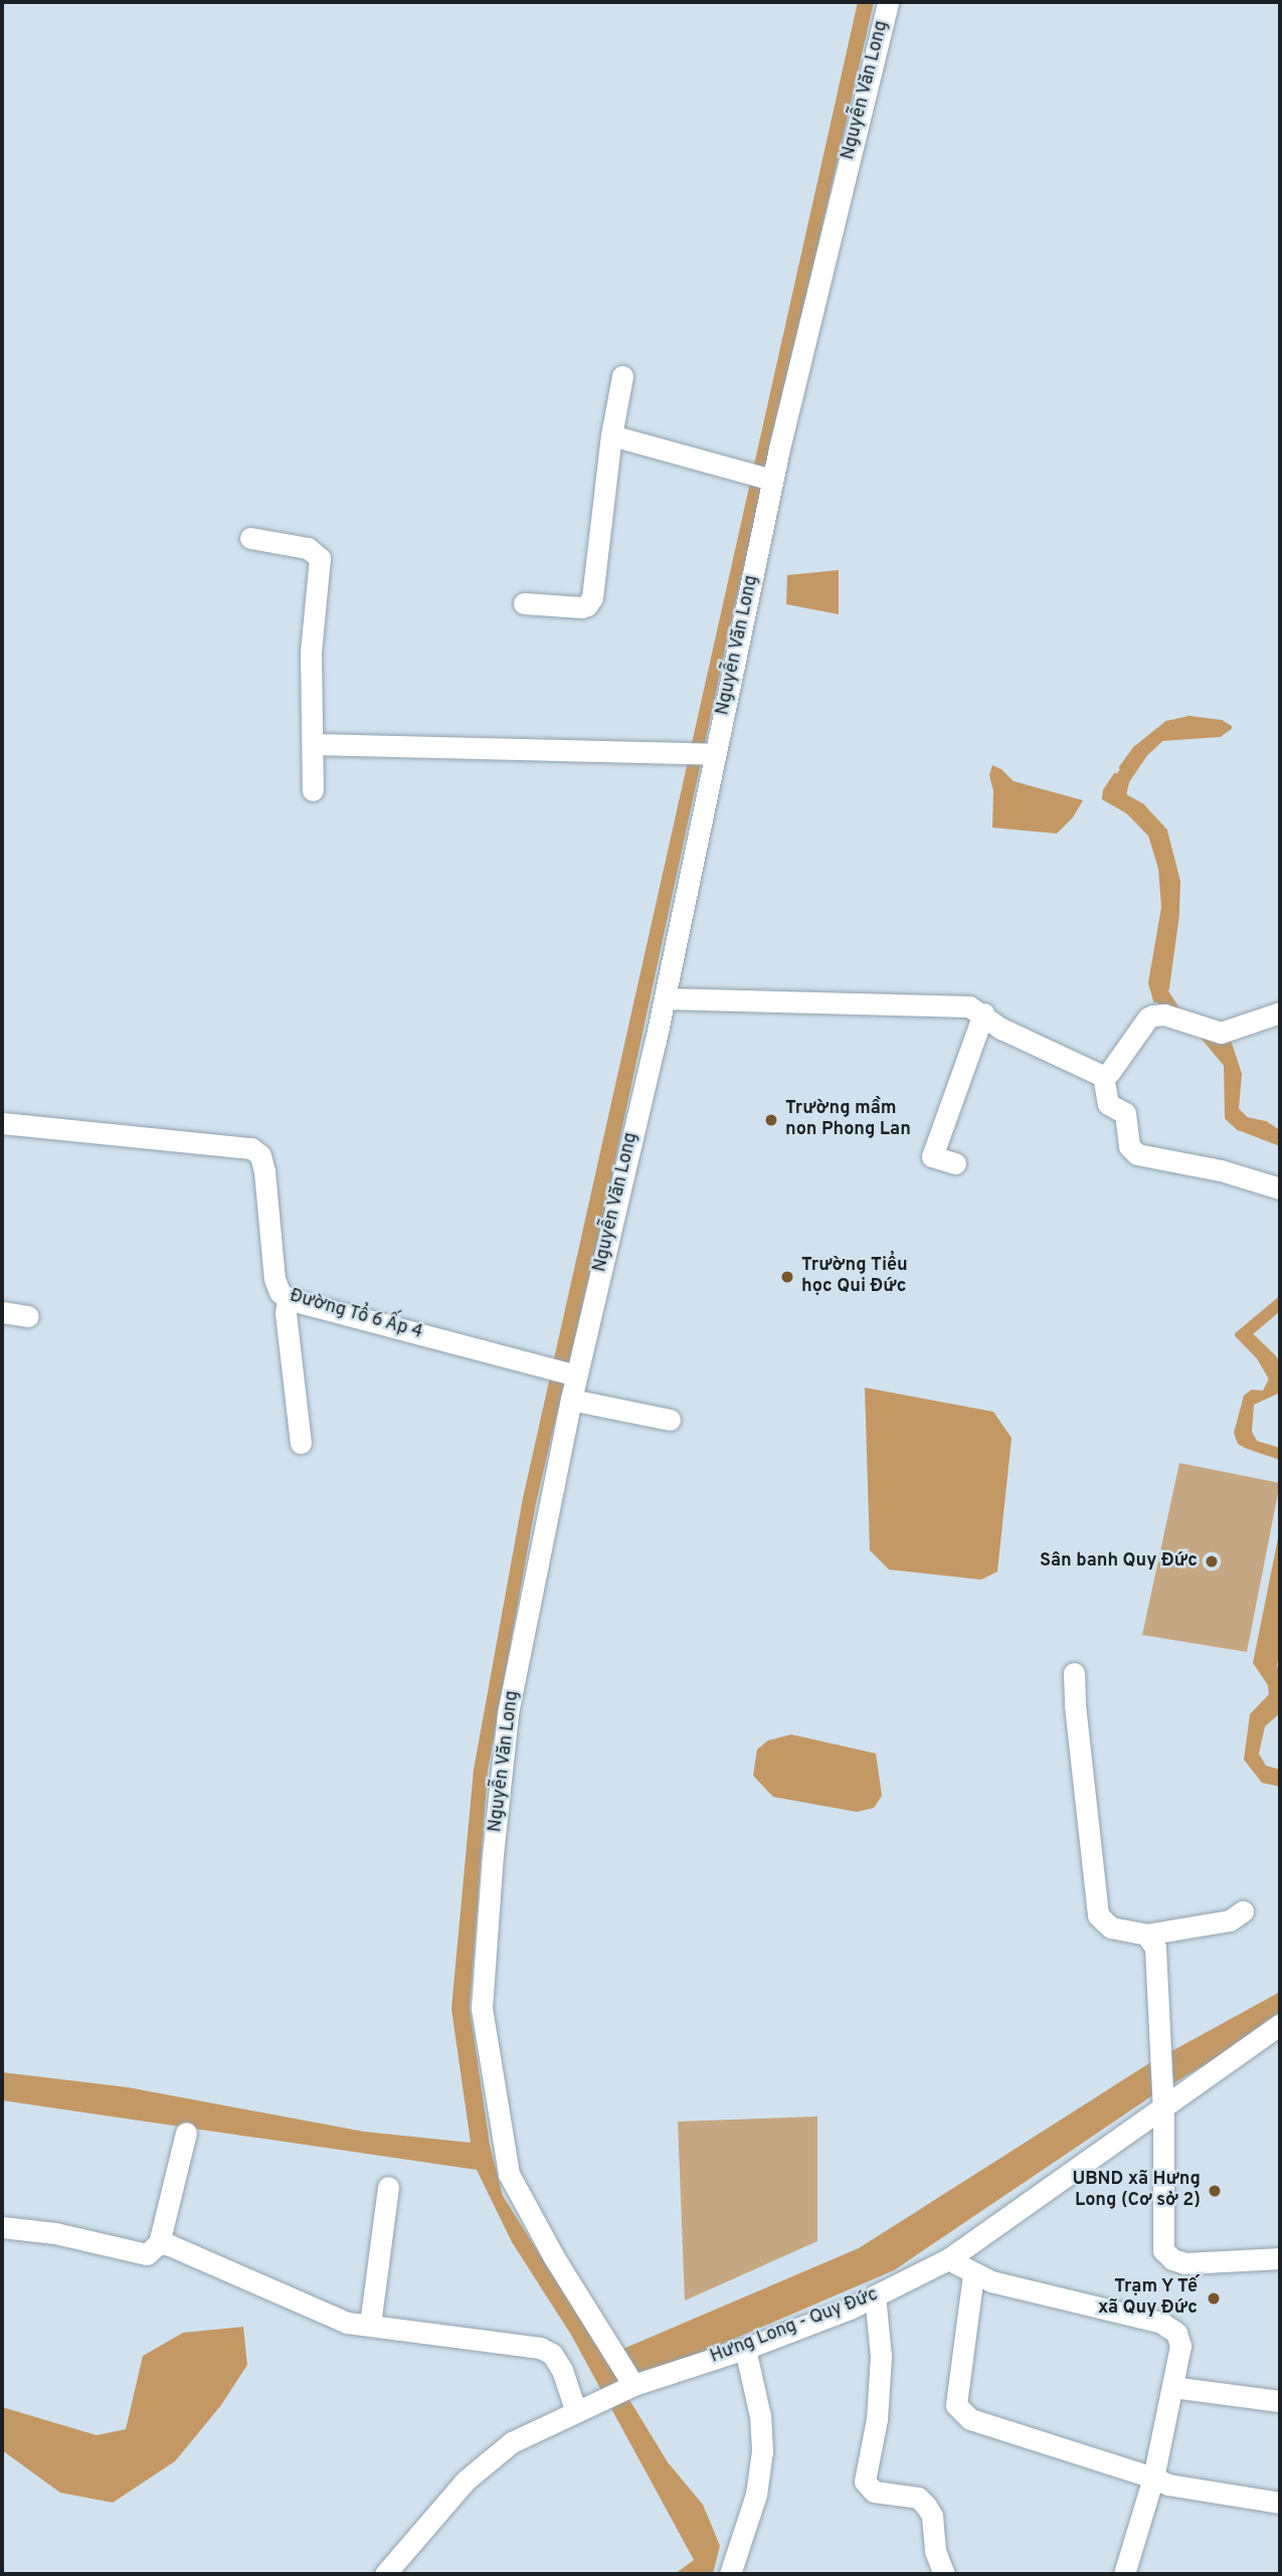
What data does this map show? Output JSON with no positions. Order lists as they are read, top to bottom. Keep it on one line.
{"streets":{"street":["Nguyễn Văn Long","Đường Tổ 6 Ấp 4","Hưng Long - Quy Đức"]},"crossings":[["Nguyễn Văn Long","Đường Tổ 6 Ấp 4"],["Nguyễn Văn Long","Hưng Long - Quy Đức"]],"places":["Trường mầm non Phong Lan","Trường Tiểu học Qui Đức","Sân banh Quy Đức","UBND xã Hưng Long (Cơ sở 2)","Trạm Y Tế xã Quy Đức"]}
